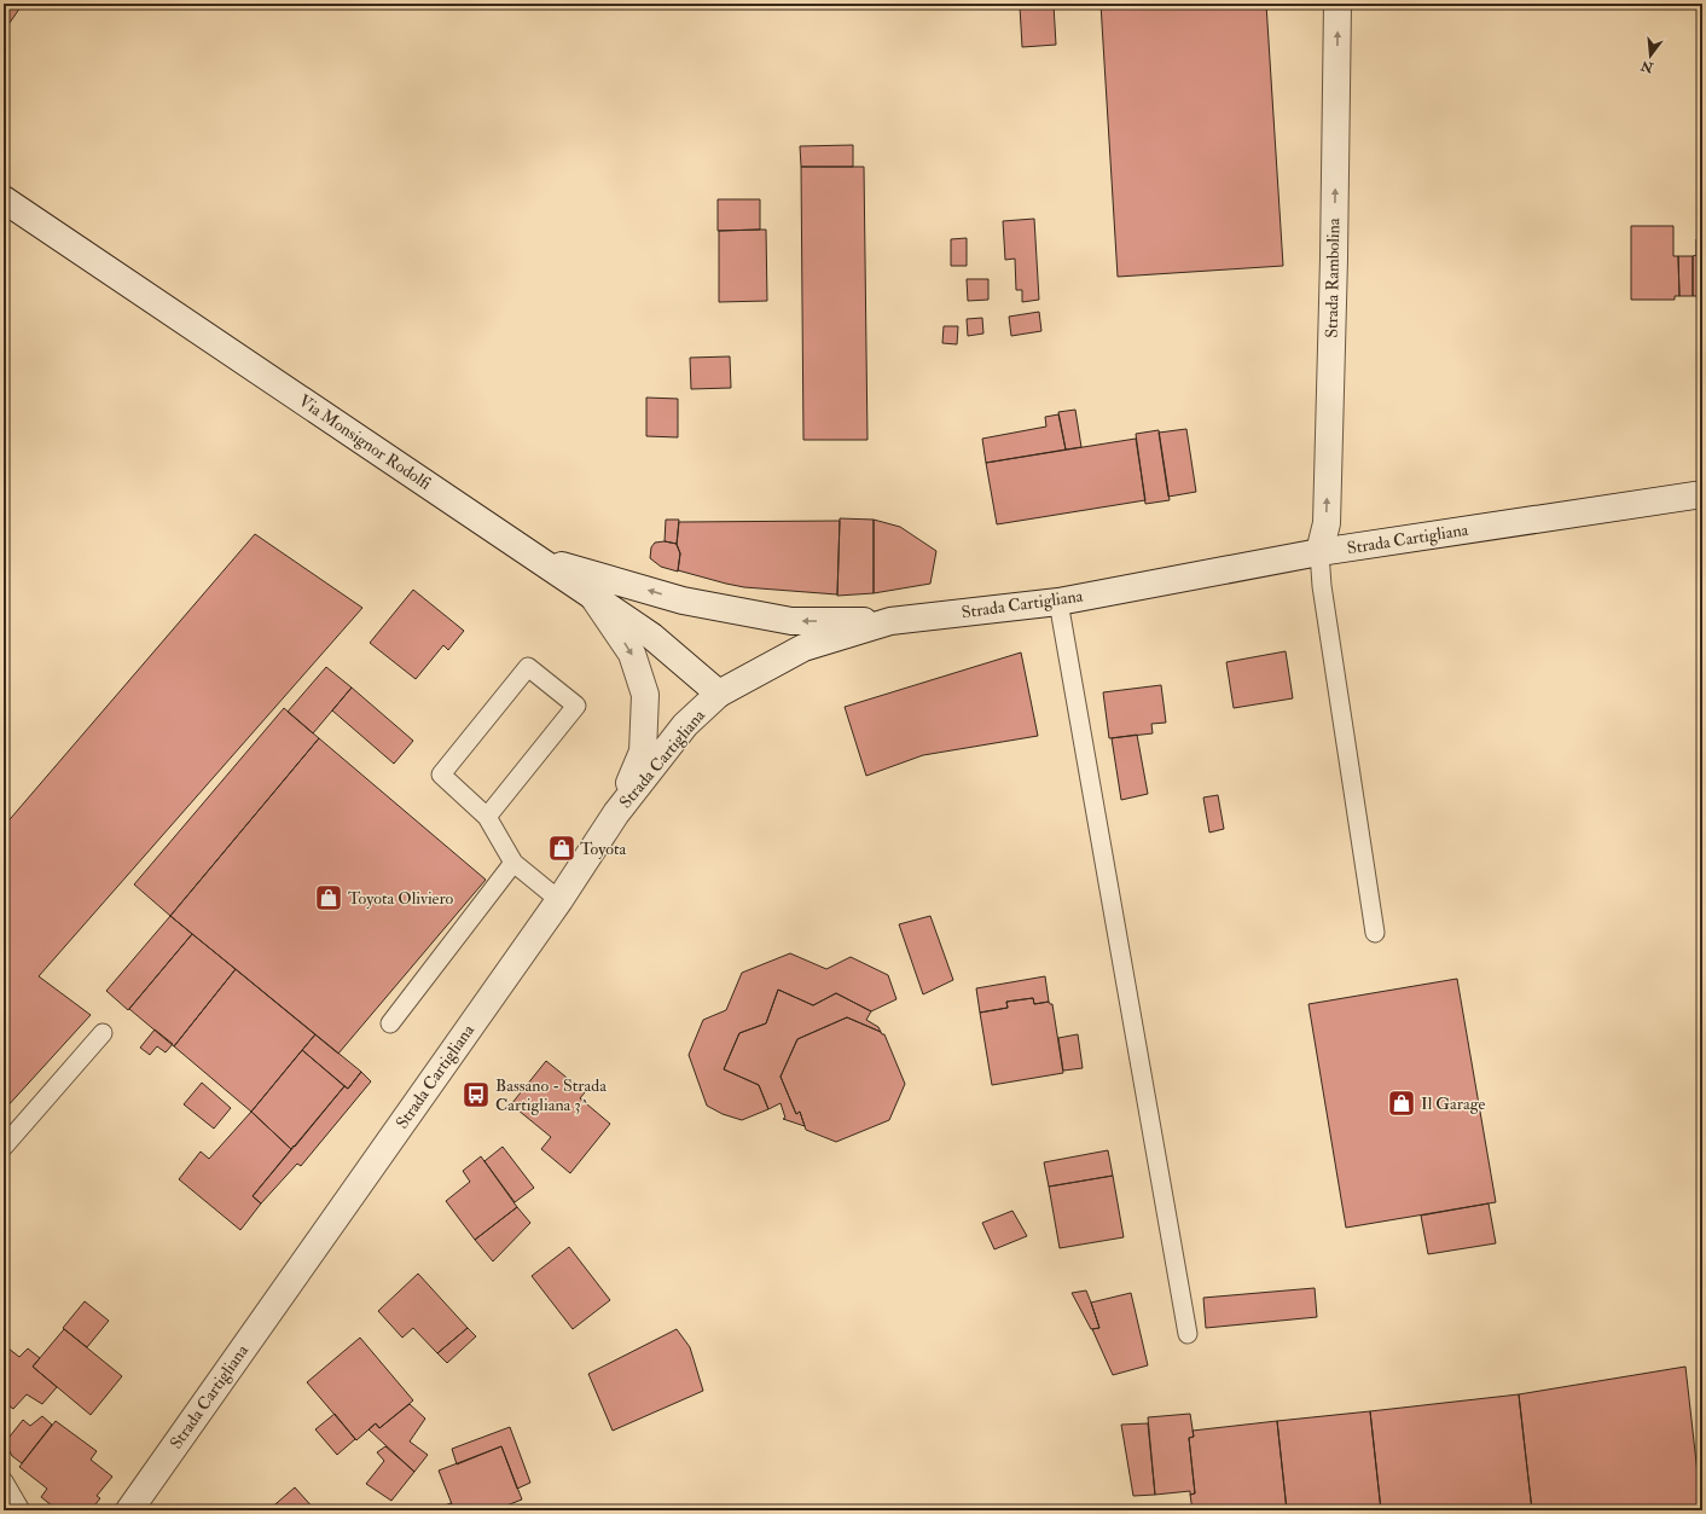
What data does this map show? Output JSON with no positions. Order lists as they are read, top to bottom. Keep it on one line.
{"streets":{"street":["Strada Rambolina","Via Monsignor Rodolfi","Strada Cartigliana"]},"crossings":[["Strada Rambolina","Strada Cartigliana"],["Via Monsignor Rodolfi","Strada Cartigliana"]],"one_way":["Strada Rambolina"],"places":{"shop":["Toyota","Toyota Oliviero","Il Garage"],"bus stop":["Bassano - Strada Cartigliana 3^"]},"north":"bottom"}
